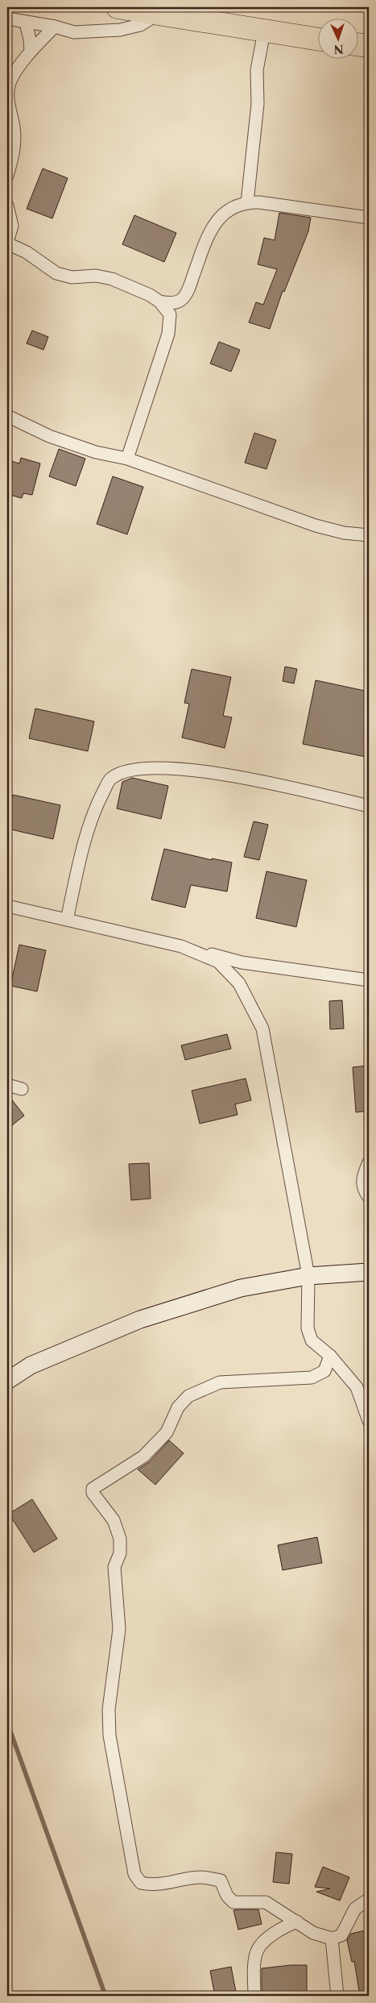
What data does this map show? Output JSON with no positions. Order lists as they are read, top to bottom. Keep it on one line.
{"north":"bottom"}
